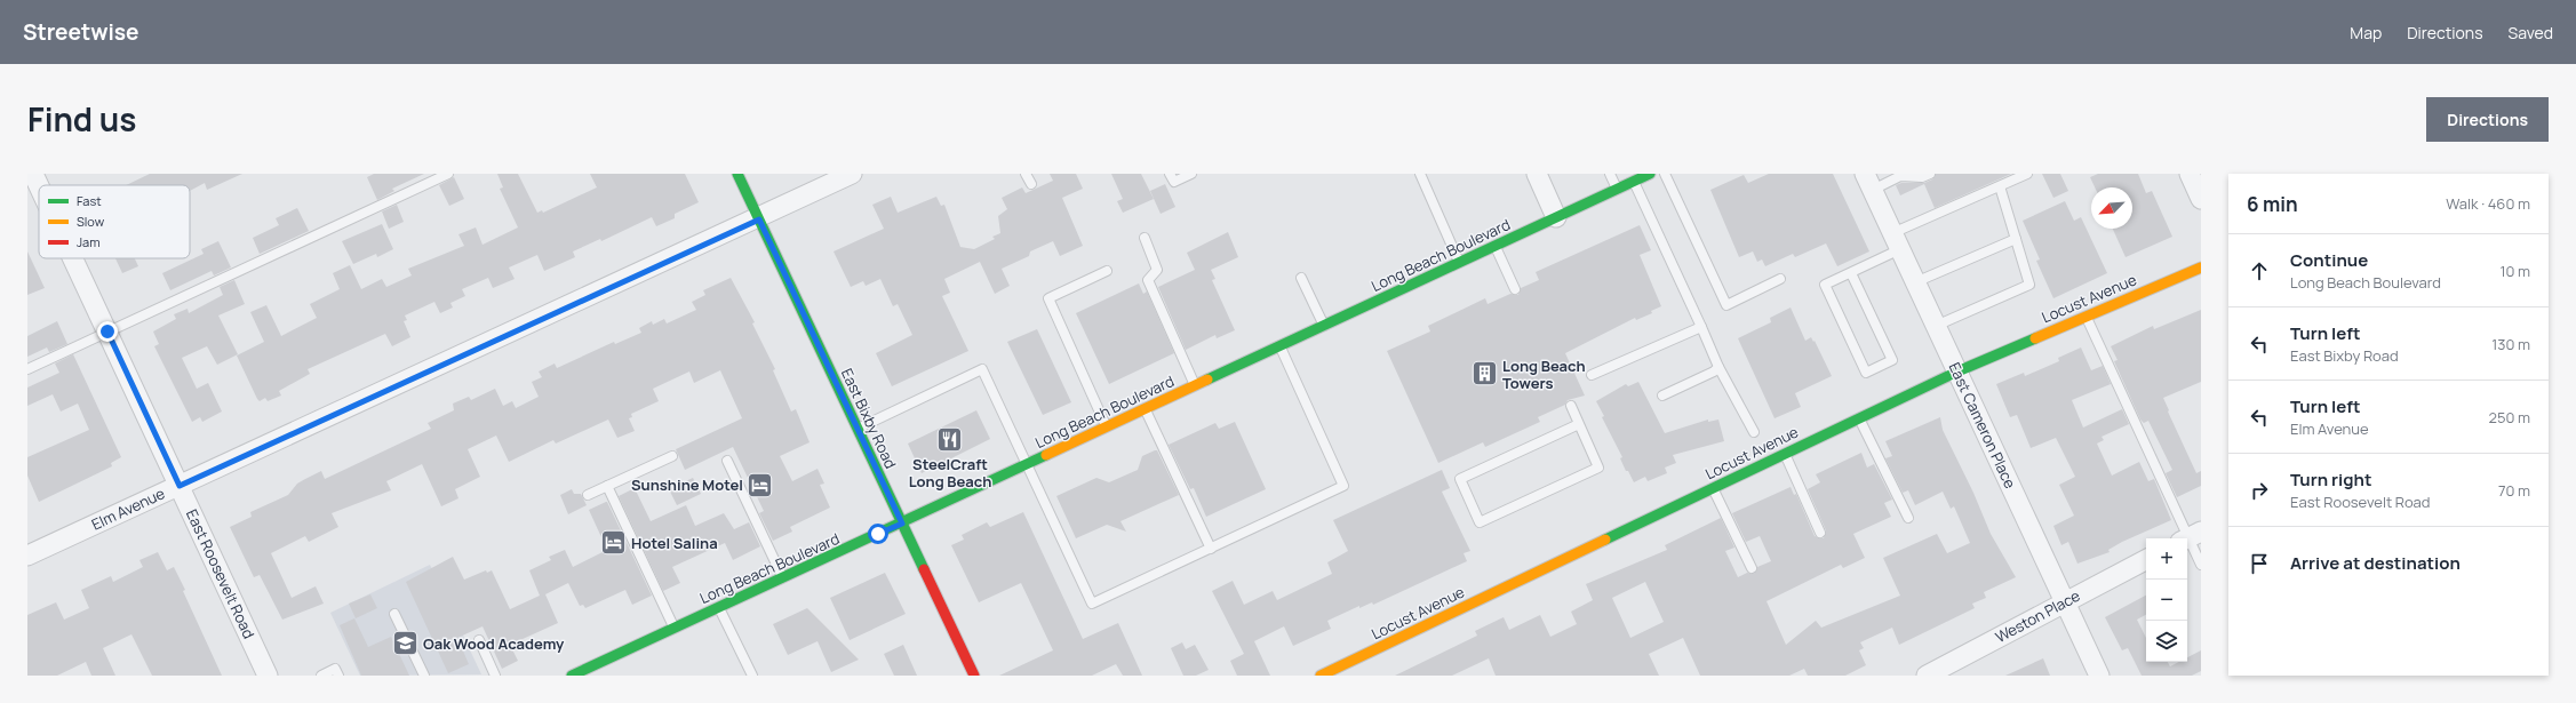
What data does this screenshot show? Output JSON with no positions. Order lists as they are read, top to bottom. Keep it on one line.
{"streets":{"street":["Long Beach Boulevard","Locust Avenue","East Bixby Road","East Cameron Place","Elm Avenue","East Roosevelt Road","Weston Place"]},"crossings":[["Long Beach Boulevard","East Bixby Road"],["Locust Avenue","East Cameron Place"],["East Bixby Road","Elm Avenue"],["East Cameron Place","Weston Place"],["Elm Avenue","East Roosevelt Road"]],"places":{"building":["Long Beach Towers"],"restaurant":["SteelCraft Long Beach"],"hotel":["Sunshine Motel","Hotel Salina"],"school or university":["Oak Wood Academy"]},"legend":["Fast","Slow","Jam"],"north":"bottom left","page":{"header":"Streetwise","nav":["Map","Directions","Saved"],"title":"Find us","buttons":"Directions","heading":["6 min","Walk · 460 m"],"list":[["Continue","Long Beach Boulevard","10 m"],["Turn left","East Bixby Road","130 m"],["Turn left","Elm Avenue","250 m"],["Turn right","East Roosevelt Road","70 m"],"Arrive at destination"],"map_buttons":["+","−"]}}
